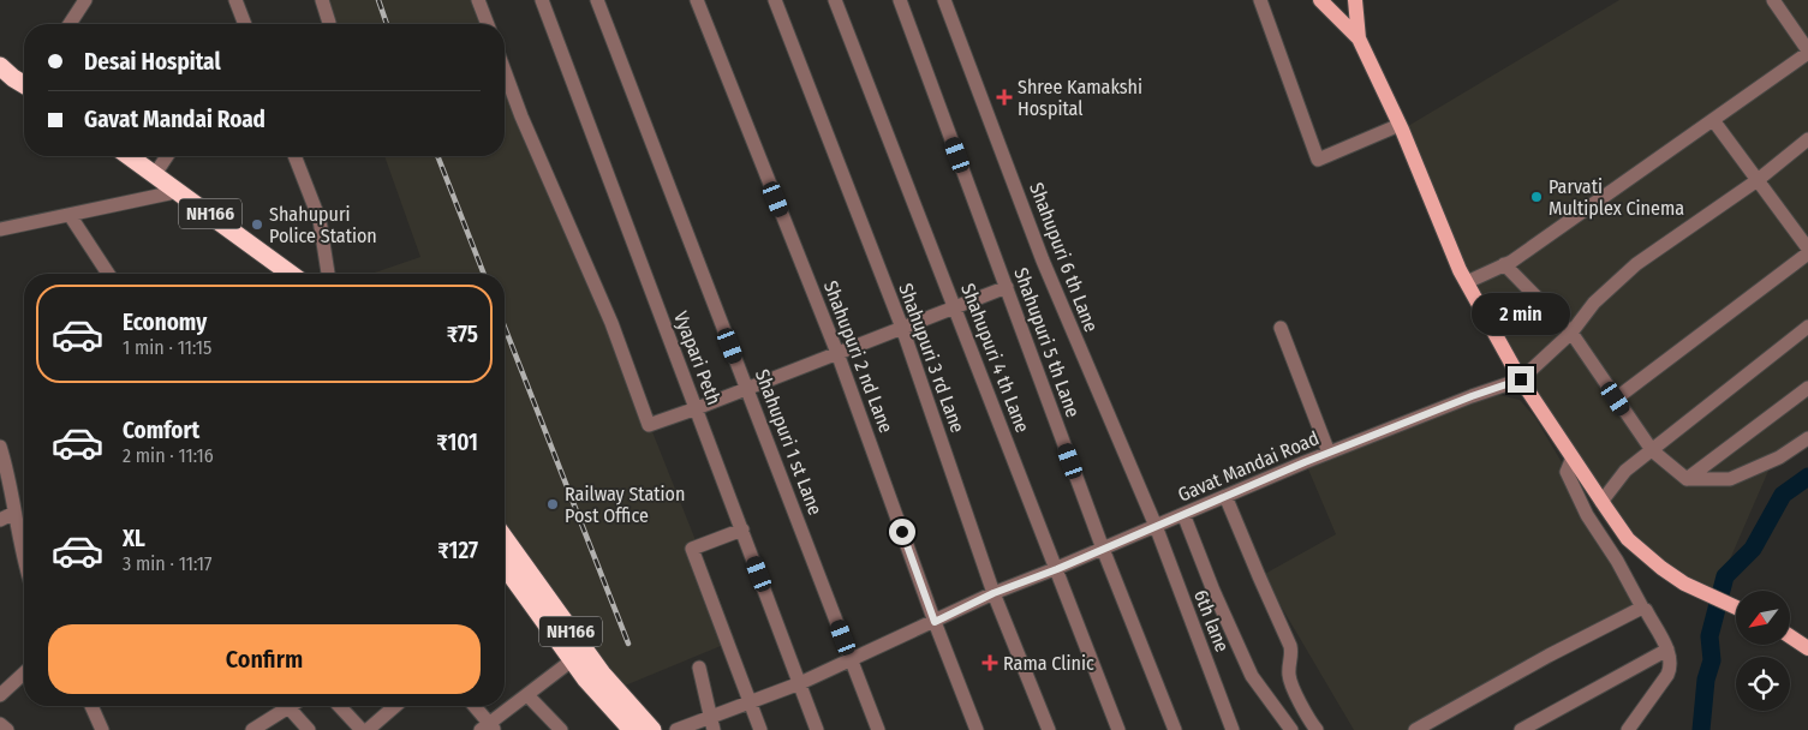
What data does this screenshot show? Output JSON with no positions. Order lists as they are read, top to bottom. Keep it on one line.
{"streets":{"highway":["NH166"],"street":["Shahupuri 6 th Lane","Shahupuri 5 th Lane","Shahupuri 2 nd Lane","Vyapari Peth","Shahupuri 3 rd Lane","Shahupuri 4 th Lane","Shahupuri 1 st Lane","Gavat Mandai Road","6th lane"]},"crossings":[["Shahupuri 6 th Lane","Gavat Mandai Road"],["Shahupuri 6 th Lane","6th lane"],["Shahupuri 5 th Lane","Gavat Mandai Road"],["Shahupuri 2 nd Lane","Gavat Mandai Road"],["Shahupuri 3 rd Lane","Gavat Mandai Road"],["Shahupuri 4 th Lane","Gavat Mandai Road"],["Gavat Mandai Road","6th lane"]],"places":{"health":["Shree Kamakshi Hospital","Rama Clinic"],"other":["Parvati Multiplex Cinema","Shahupuri Police Station","Railway Station Post Office"]},"north":"bottom left","page":{"banner":["Desai Hospital","Gavat Mandai Road"],"list":[{"name":"Economy","note":"1 min · 11:15","value":"₹75"},{"name":"Comfort","note":"2 min · 11:16","value":"₹101"},{"name":"XL","note":"3 min · 11:17","value":"₹127"}],"bubble":"2 min","buttons":"Confirm"}}
